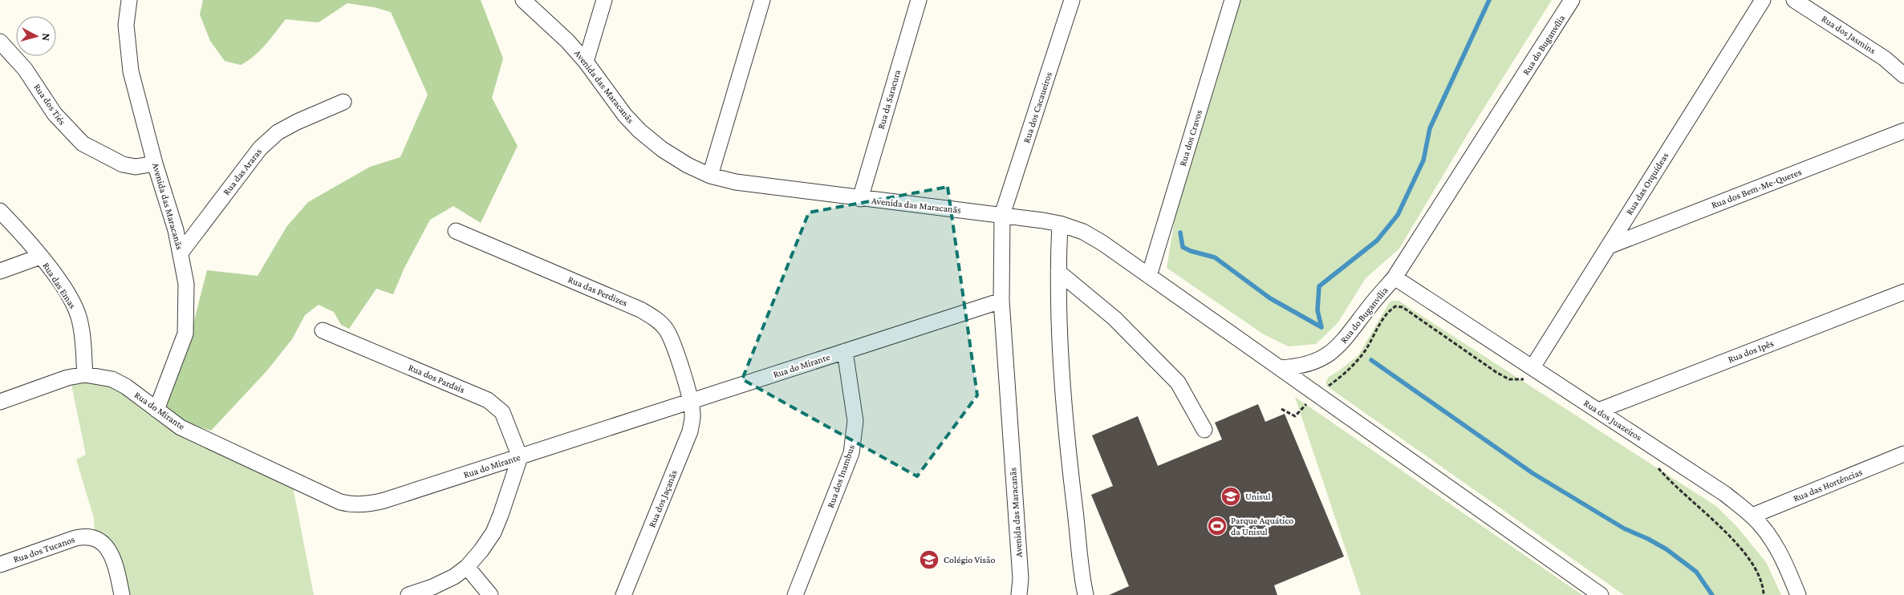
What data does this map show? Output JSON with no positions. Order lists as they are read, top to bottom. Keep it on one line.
{"streets":{"street":["Rua dos Jasmins","Rua do Buganvília","Avenida das Maracanãs","Rua da Saracura","Rua dos Tiés","Rua dos Cacaueiros","Rua dos Cravos","Rua das Araras","Rua das Orquídeas","Rua dos Bem-Me-Queres","Rua das Emas","Rua das Perdizes","Rua dos Ipês","Rua do Mirante","Rua dos Pardais","Rua dos Juazeiros","Rua dos Inambus","Rua das Hortências","Rua dos Jaçanãs","Rua dos Tucanos"]},"crossings":[["Rua do Buganvília","Rua dos Juazeiros"],["Avenida das Maracanãs","Rua da Saracura"],["Avenida das Maracanãs","Rua dos Tiés"],["Avenida das Maracanãs","Rua dos Cacaueiros"],["Avenida das Maracanãs","Rua das Araras"],["Avenida das Maracanãs","Rua do Mirante"],["Rua das Orquídeas","Rua dos Bem-Me-Queres"],["Rua das Orquídeas","Rua dos Juazeiros"],["Rua das Emas","Rua do Mirante"],["Rua das Perdizes","Rua do Mirante"],["Rua das Perdizes","Rua dos Jaçanãs"],["Rua dos Ipês","Rua dos Juazeiros"],["Rua do Mirante","Rua dos Pardais"],["Rua do Mirante","Rua dos Inambus"],["Rua do Mirante","Rua dos Jaçanãs"],["Rua dos Juazeiros","Rua das Hortências"]],"places":{"school or university":["Unisul","Colégio Visão"],"sports":["Parque Aquático da Unisul"]},"north":"right"}
